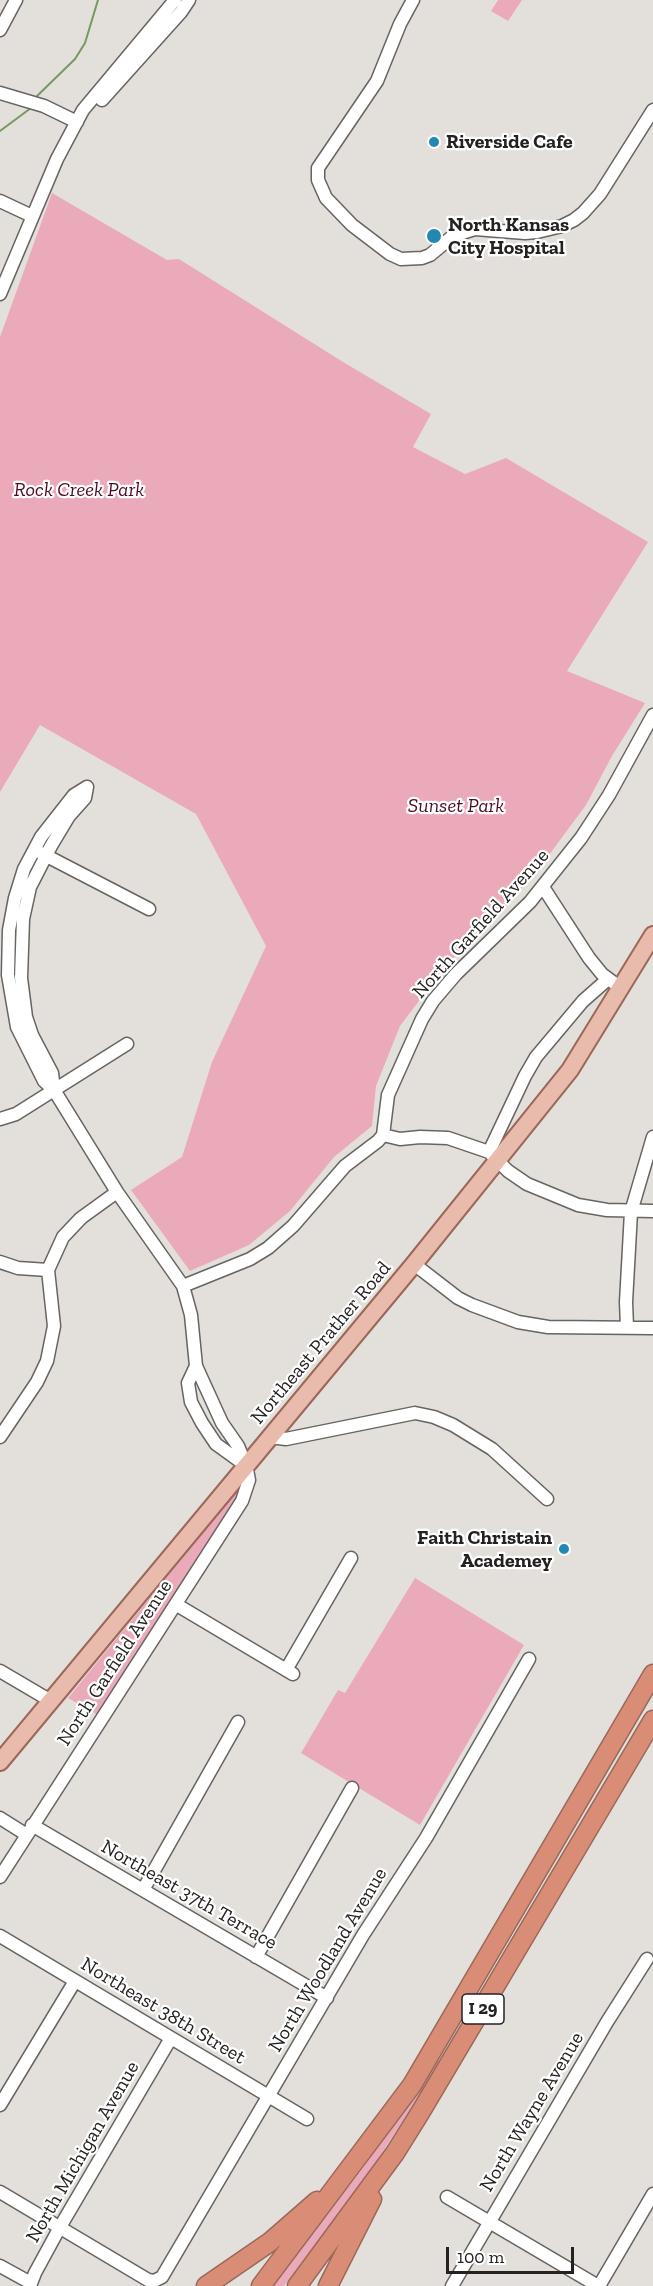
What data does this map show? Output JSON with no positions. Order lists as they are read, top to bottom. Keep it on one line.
{"streets":{"highway":["I 29"],"main road":["Northeast Prather Road"],"street":["North Garfield Avenue","Northeast 37th Terrace","North Woodland Avenue","Northeast 38th Street","North Wayne Avenue","North Michigan Avenue"]},"crossings":[["North Garfield Avenue","Northeast Prather Road"],["North Garfield Avenue","Northeast 37th Terrace"],["Northeast 37th Terrace","North Woodland Avenue"],["North Woodland Avenue","Northeast 38th Street"],["North Woodland Avenue","North Michigan Avenue"],["Northeast 38th Street","North Michigan Avenue"]],"parks":["Rock Creek Park","Sunset Park"],"places":["Riverside Cafe","North Kansas City Hospital","Faith Christain Academey"],"scale_bar":"100 m"}
